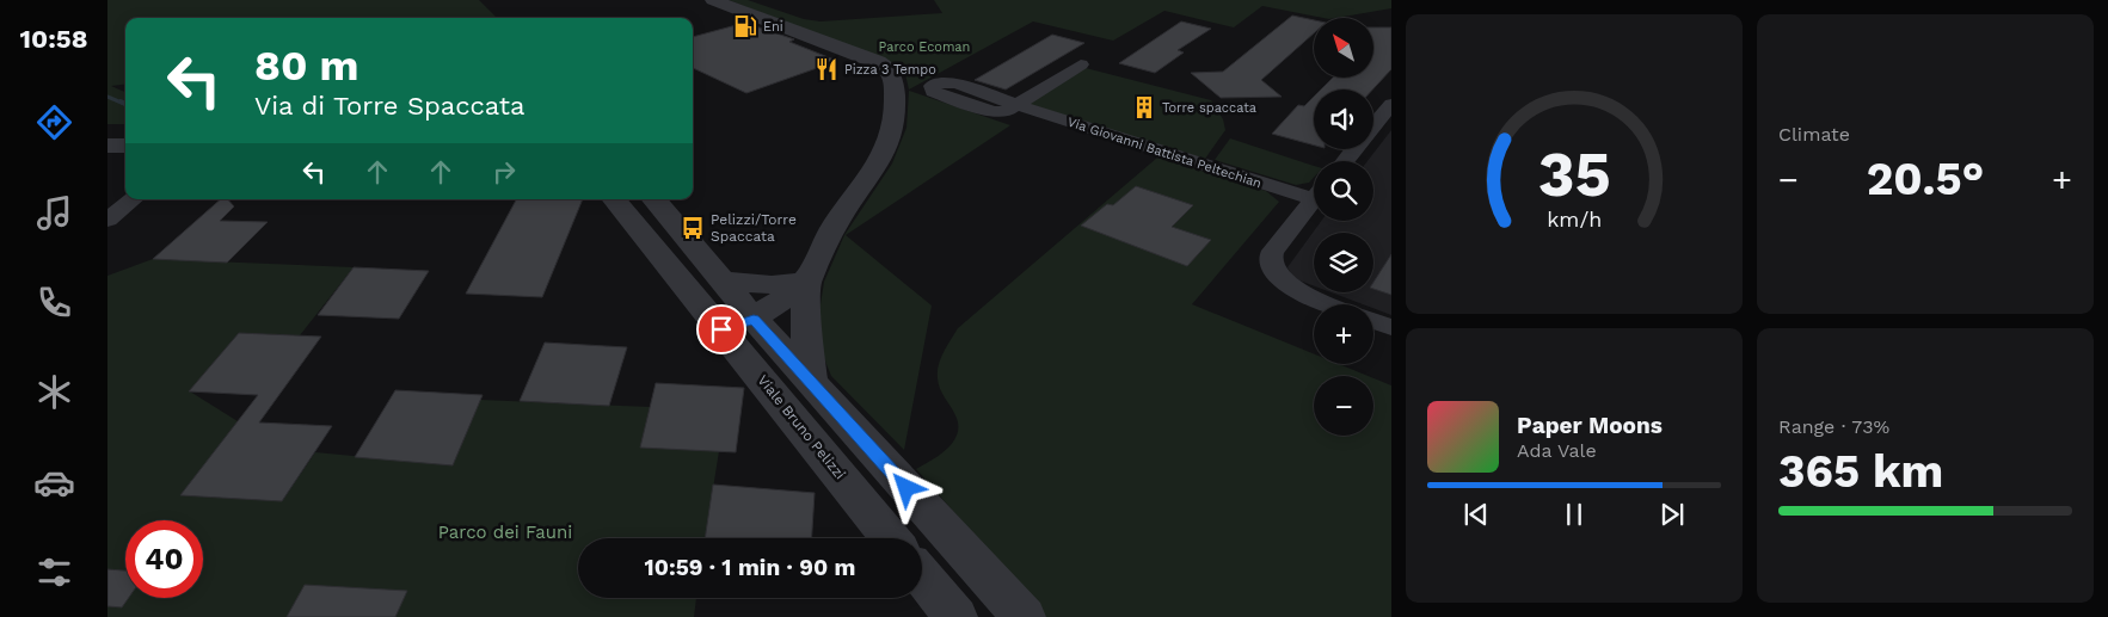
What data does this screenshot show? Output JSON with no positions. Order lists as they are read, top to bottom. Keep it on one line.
{"streets":{"street":["Via Giovanni Battista Peltechian","Viale Bruno Pelizzi"]},"parks":["Parco Ecoman","Parco dei Fauni"],"places":{"fuel station":["Eni"],"restaurant":["Pizza 3 Tempo"],"building":["Torre spaccata"],"bus stop":["Pelizzi/Torre Spaccata"]},"north":"top left","page":{"tabs":"10:58","tile":["Climate",["Range · 73%","365 km"]],"map_buttons":["+","−"],"turn":["80 m","Via di Torre Spaccata"],"heat":["−","20.5°","+"],"song":["Paper Moons","Ada Vale"],"limit":"40","trip":"10:59 · 1 min · 90 m","gauge":["35","km/h"]}}
